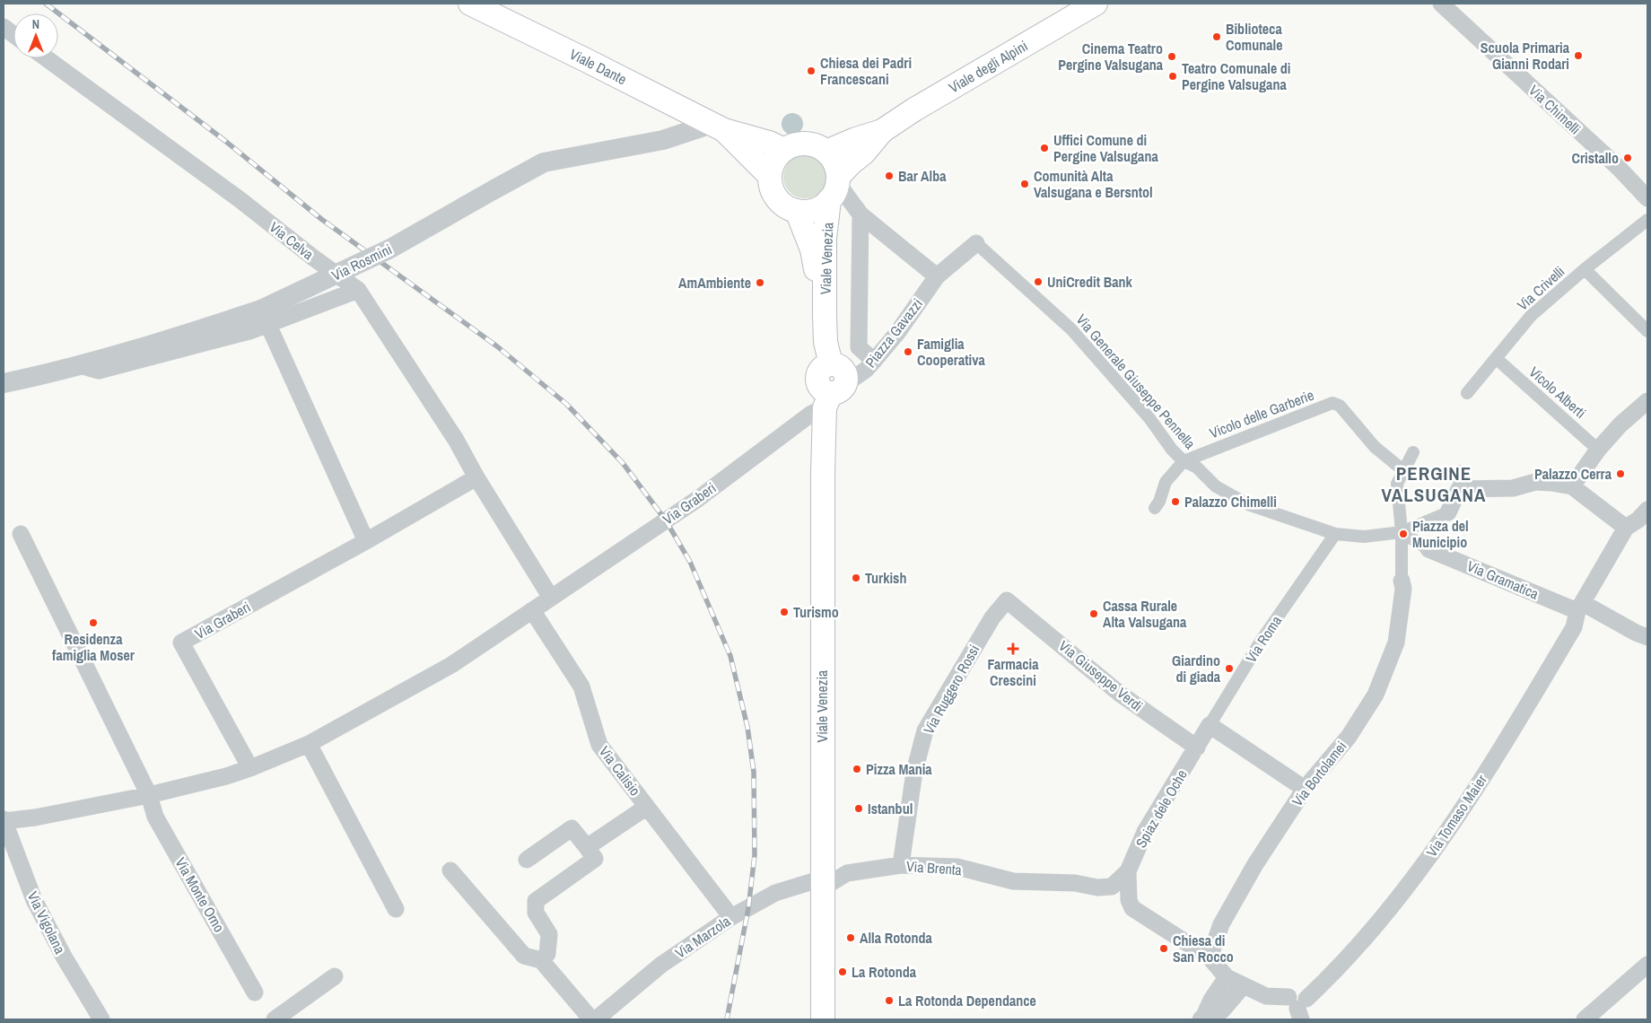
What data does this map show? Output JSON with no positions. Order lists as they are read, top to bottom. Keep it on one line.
{"streets":{"main road":["Viale Dante","Viale degli Alpini","Viale Venezia"],"street":["Via Chimelli","Via Celva","Via Rosmini","Via Crivelli","Piazza Gavazzi","Via Generale Giuseppe Pennella","Vicolo Alberti","Vicolo delle Garberie","Via Graberi","Via Gramatica","Via Roma","Via Giuseppe Verdi","Via Ruggero Rossi","Via Calisio","Via Bortolamei","Spiaz dele Oche","Via Tomaso Maier","Via Brenta","Via Monte Orno","Via Vigolana","Via Marzola"]},"crossings":[["Viale Dante","Viale Venezia"],["Viale Dante","Via Rosmini"],["Viale Venezia","Piazza Gavazzi"],["Viale Venezia","Via Graberi"],["Viale Venezia","Via Brenta"],["Viale Venezia","Via Marzola"],["Via Crivelli","Vicolo Alberti"],["Piazza Gavazzi","Via Generale Giuseppe Pennella"],["Piazza Gavazzi","Via Graberi"],["Via Generale Giuseppe Pennella","Vicolo delle Garberie"],["Via Generale Giuseppe Pennella","Via Roma"],["Via Graberi","Via Calisio"],["Via Graberi","Via Monte Orno"],["Via Graberi","Via Vigolana"],["Via Gramatica","Via Tomaso Maier"],["Via Roma","Via Giuseppe Verdi"],["Via Roma","Spiaz dele Oche"],["Via Giuseppe Verdi","Via Ruggero Rossi"],["Via Giuseppe Verdi","Spiaz dele Oche"],["Via Ruggero Rossi","Via Brenta"],["Via Calisio","Via Marzola"],["Via Bortolamei","Spiaz dele Oche"],["Spiaz dele Oche","Via Brenta"],["Via Brenta","Via Marzola"]],"districts":["PERGINE VALSUGANA"],"places":{"other":["Biblioteca Comunale","Scuola Primaria Gianni Rodari","Cinema Teatro Pergine Valsugana","Chiesa dei Padri Francescani","Teatro Comunale di Pergine Valsugana","Uffici Comune di Pergine Valsugana","Cristallo","Bar Alba","Comunità Alta Valsugana e Bersntol","UniCredit Bank","AmAmbiente","Famiglia Cooperativa","Palazzo Cerra","Palazzo Chimelli","Piazza del Municipio","Turkish","Turismo","Cassa Rurale Alta Valsugana","Residenza famiglia Moser","Giardino di giada","Pizza Mania","Istanbul","Alla Rotonda","Chiesa di San Rocco","La Rotonda","La Rotonda Dependance"],"health":["Farmacia Crescini"]},"north":"top"}
